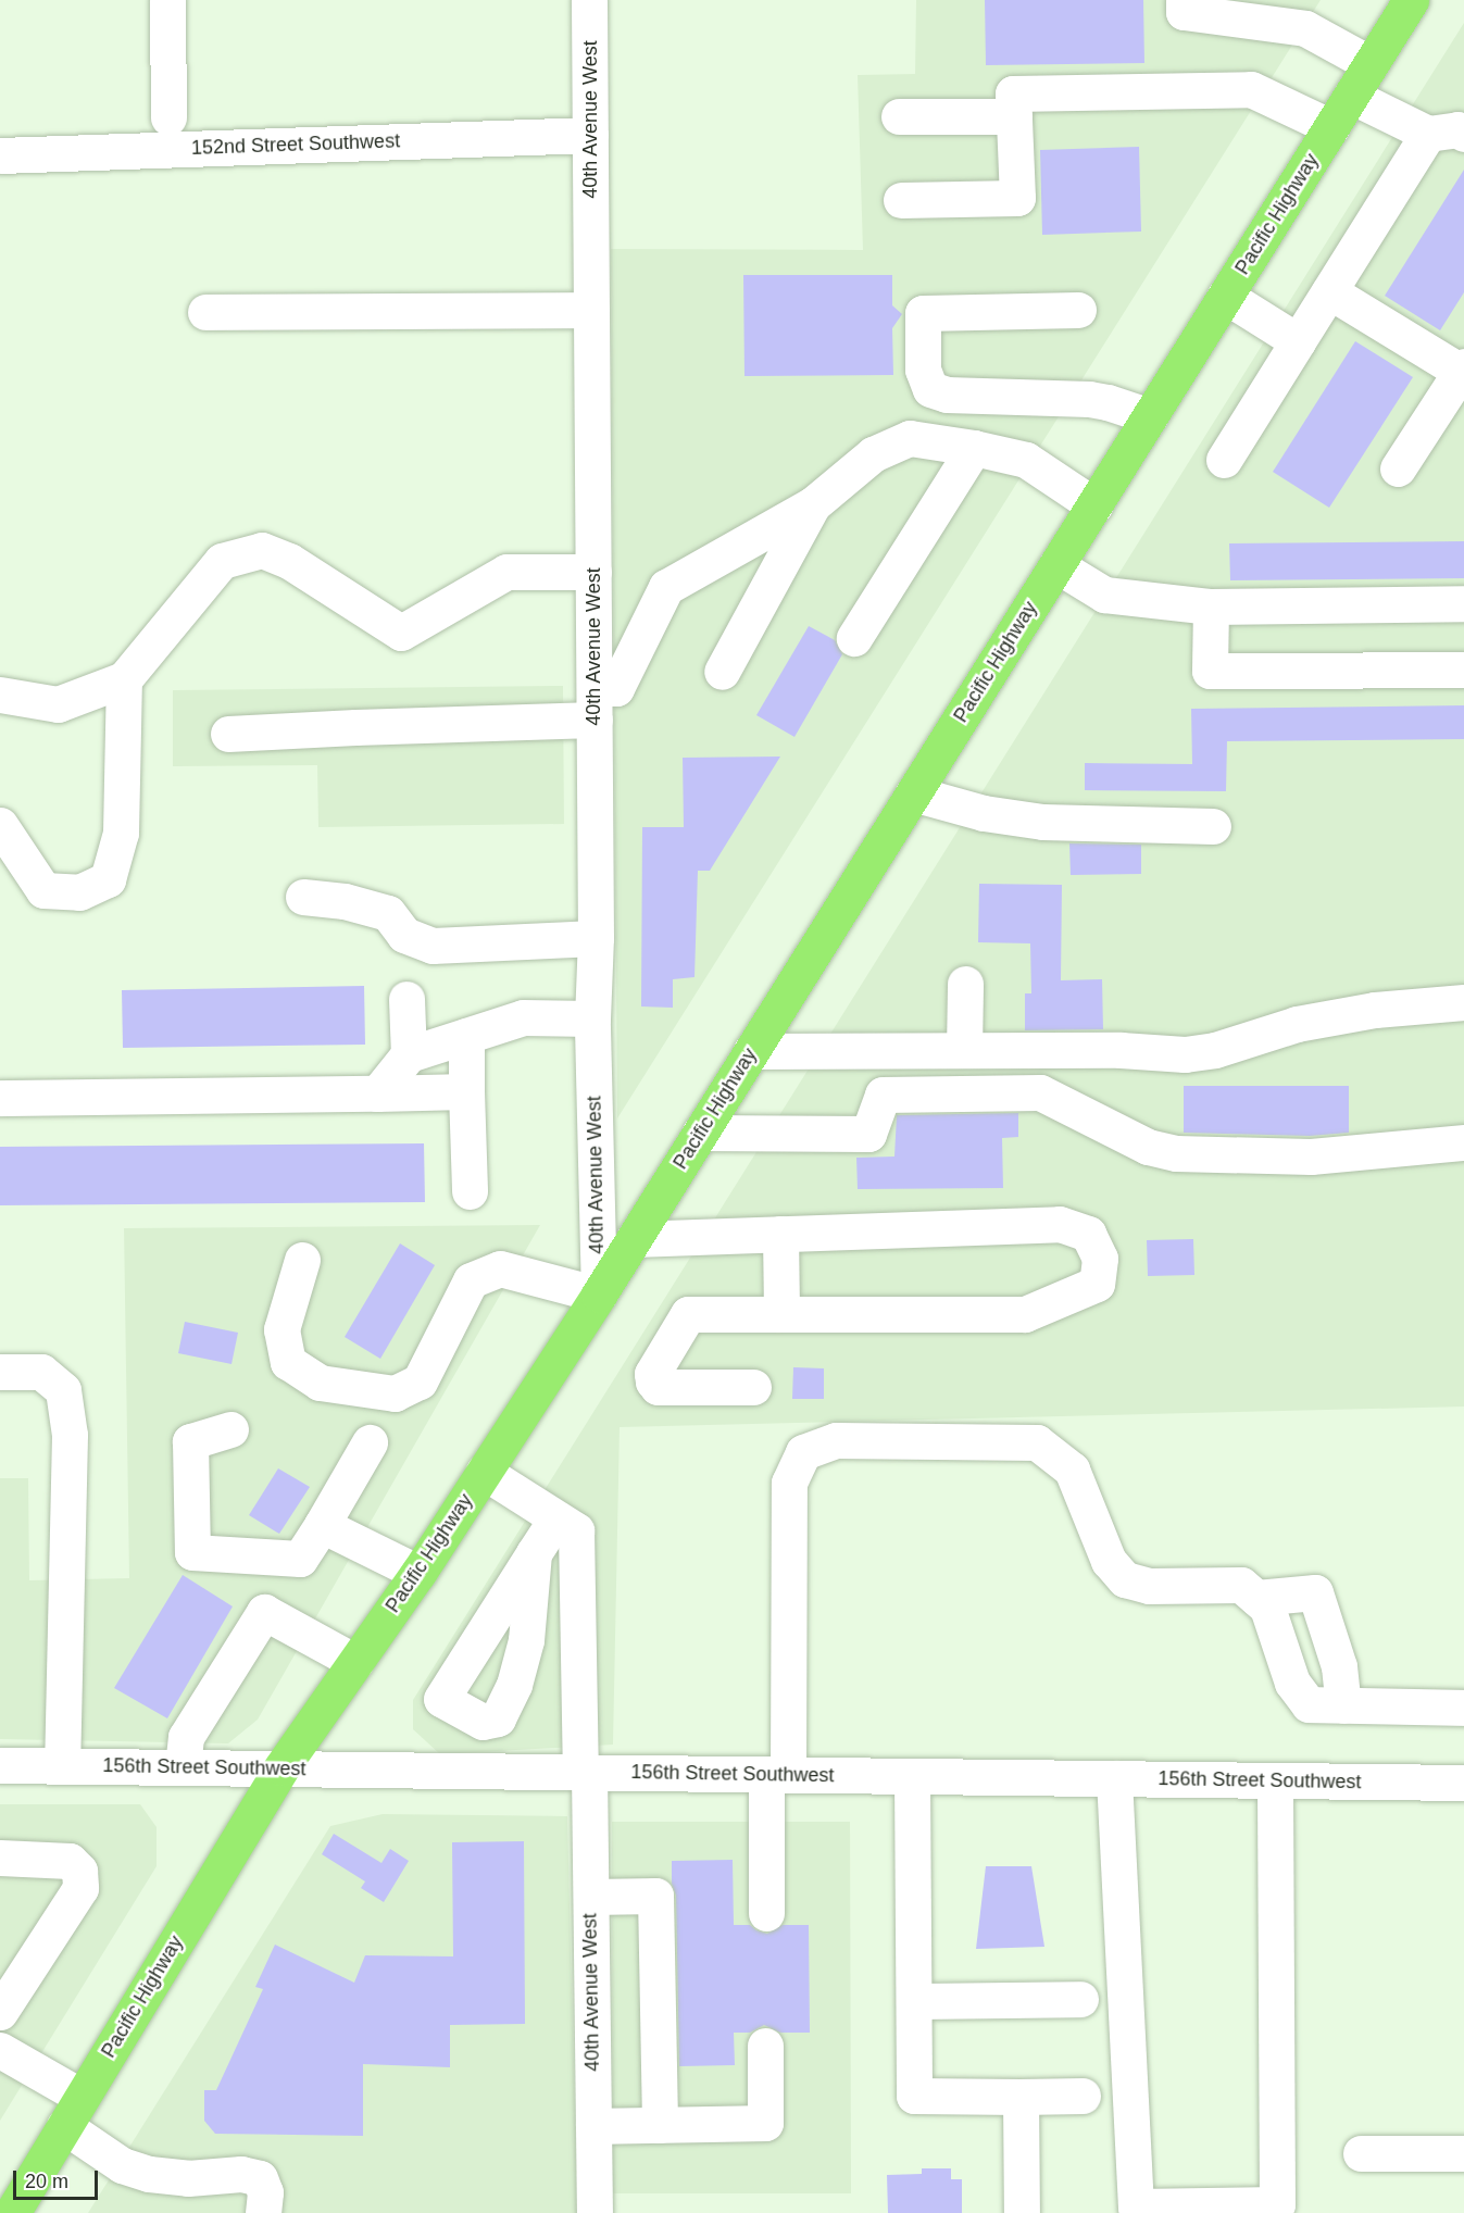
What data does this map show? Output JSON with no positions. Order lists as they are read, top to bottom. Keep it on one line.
{"streets":{"highway":["Pacific Highway"],"street":["40th Avenue West","152nd Street Southwest","156th Street Southwest"]},"crossings":[["40th Avenue West","152nd Street Southwest"],["40th Avenue West","Pacific Highway"],["40th Avenue West","156th Street Southwest"],["Pacific Highway","156th Street Southwest"]],"scale_bar":"20 m"}
